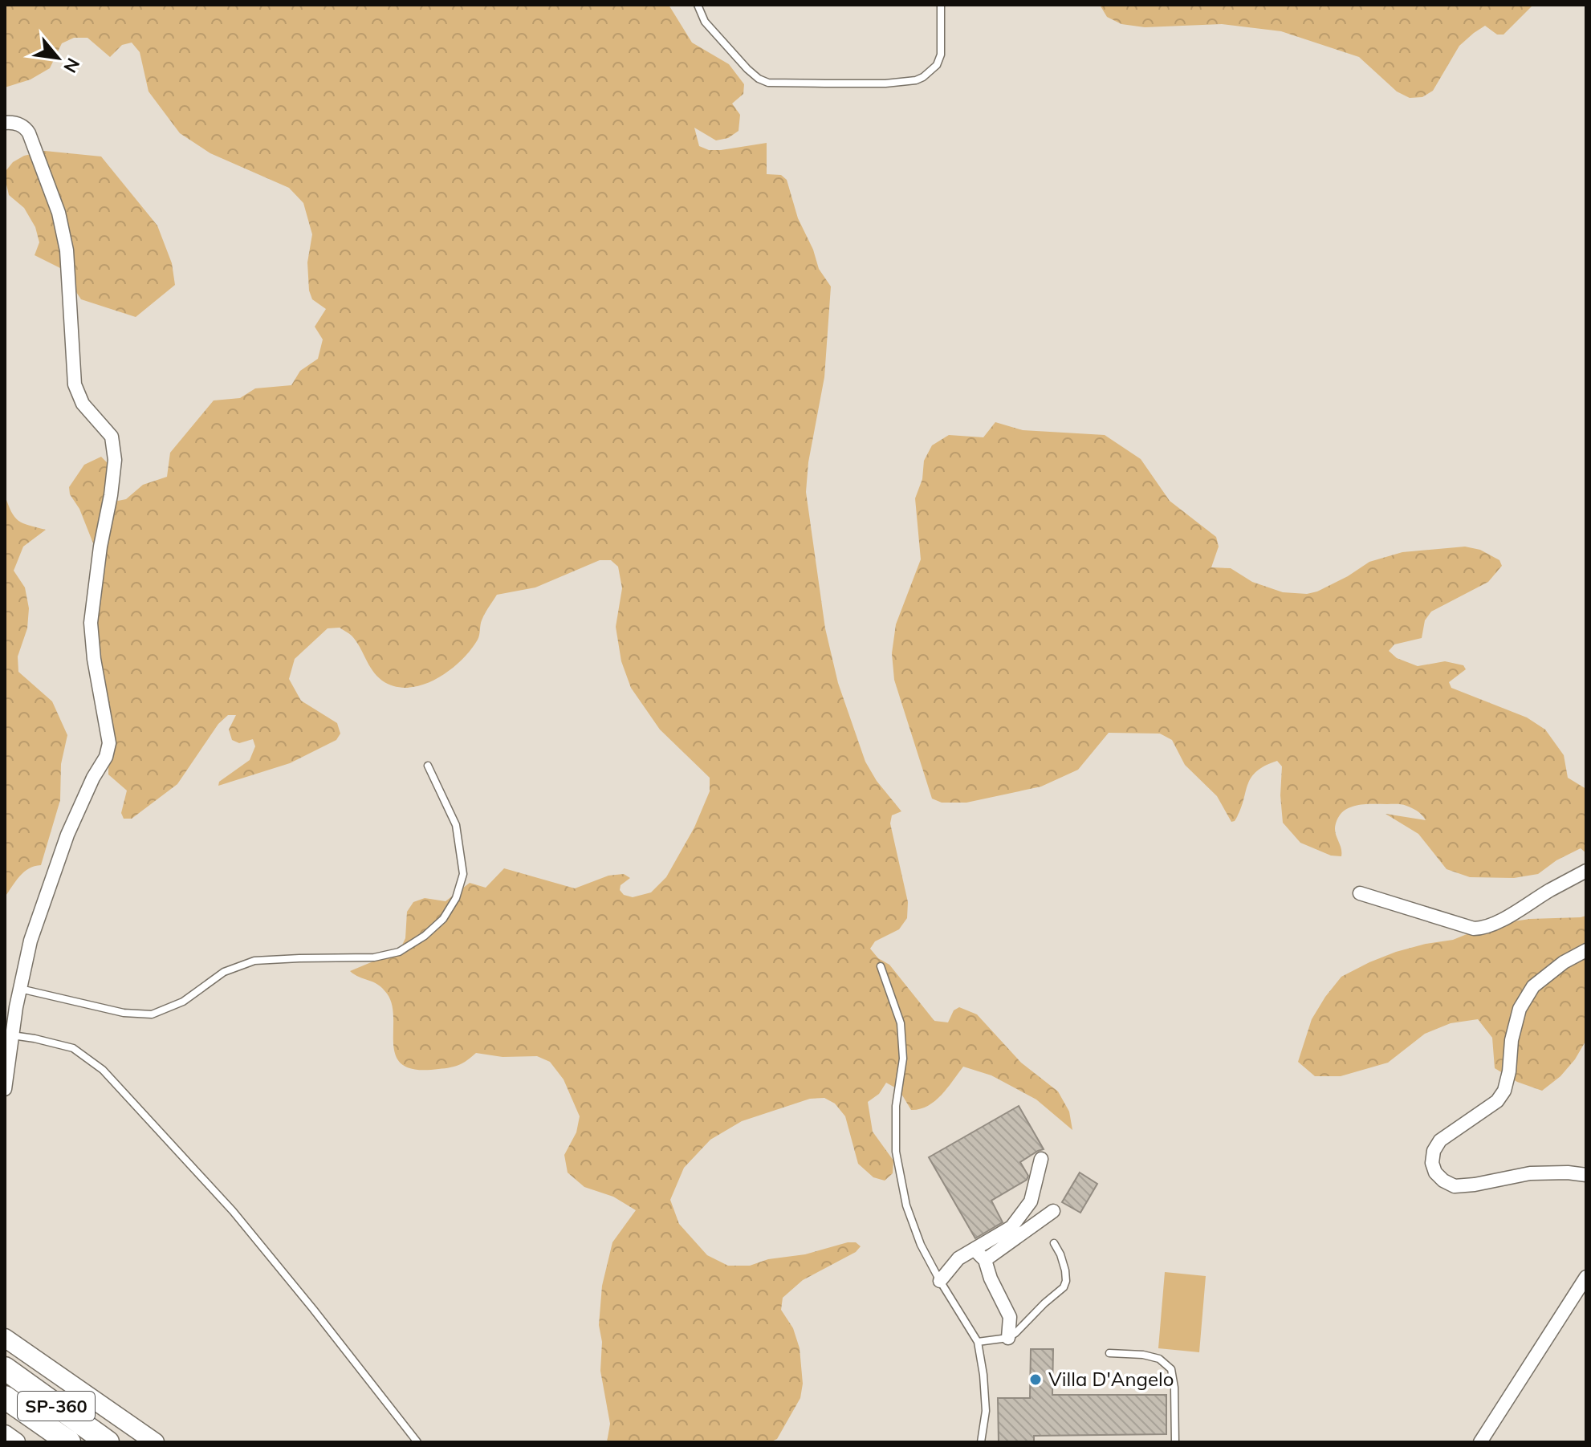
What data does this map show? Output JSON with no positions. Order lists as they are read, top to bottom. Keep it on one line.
{"streets":{"highway":["SP-360"]},"places":["Villa D'Angelo"],"north":"bottom right"}
